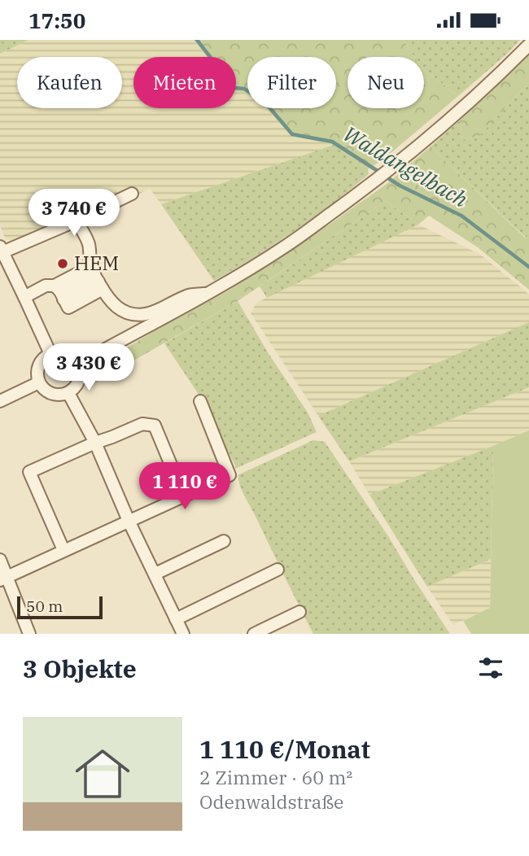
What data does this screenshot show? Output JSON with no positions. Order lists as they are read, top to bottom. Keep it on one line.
{"water":["Waldangelbach"],"places":["HEM"],"scale_bar":"50 m","page":{"status":"17:50","chip":["Kaufen","Mieten","Filter","Neu"],"price":["3 740 €","3 430 €","1 110 €"],"scale":"50 m","heading":"3 Objekte","list":[{"name":"1 110 €/Monat","note":"2 Zimmer · 60 m² · Odenwaldstraße"}]}}
